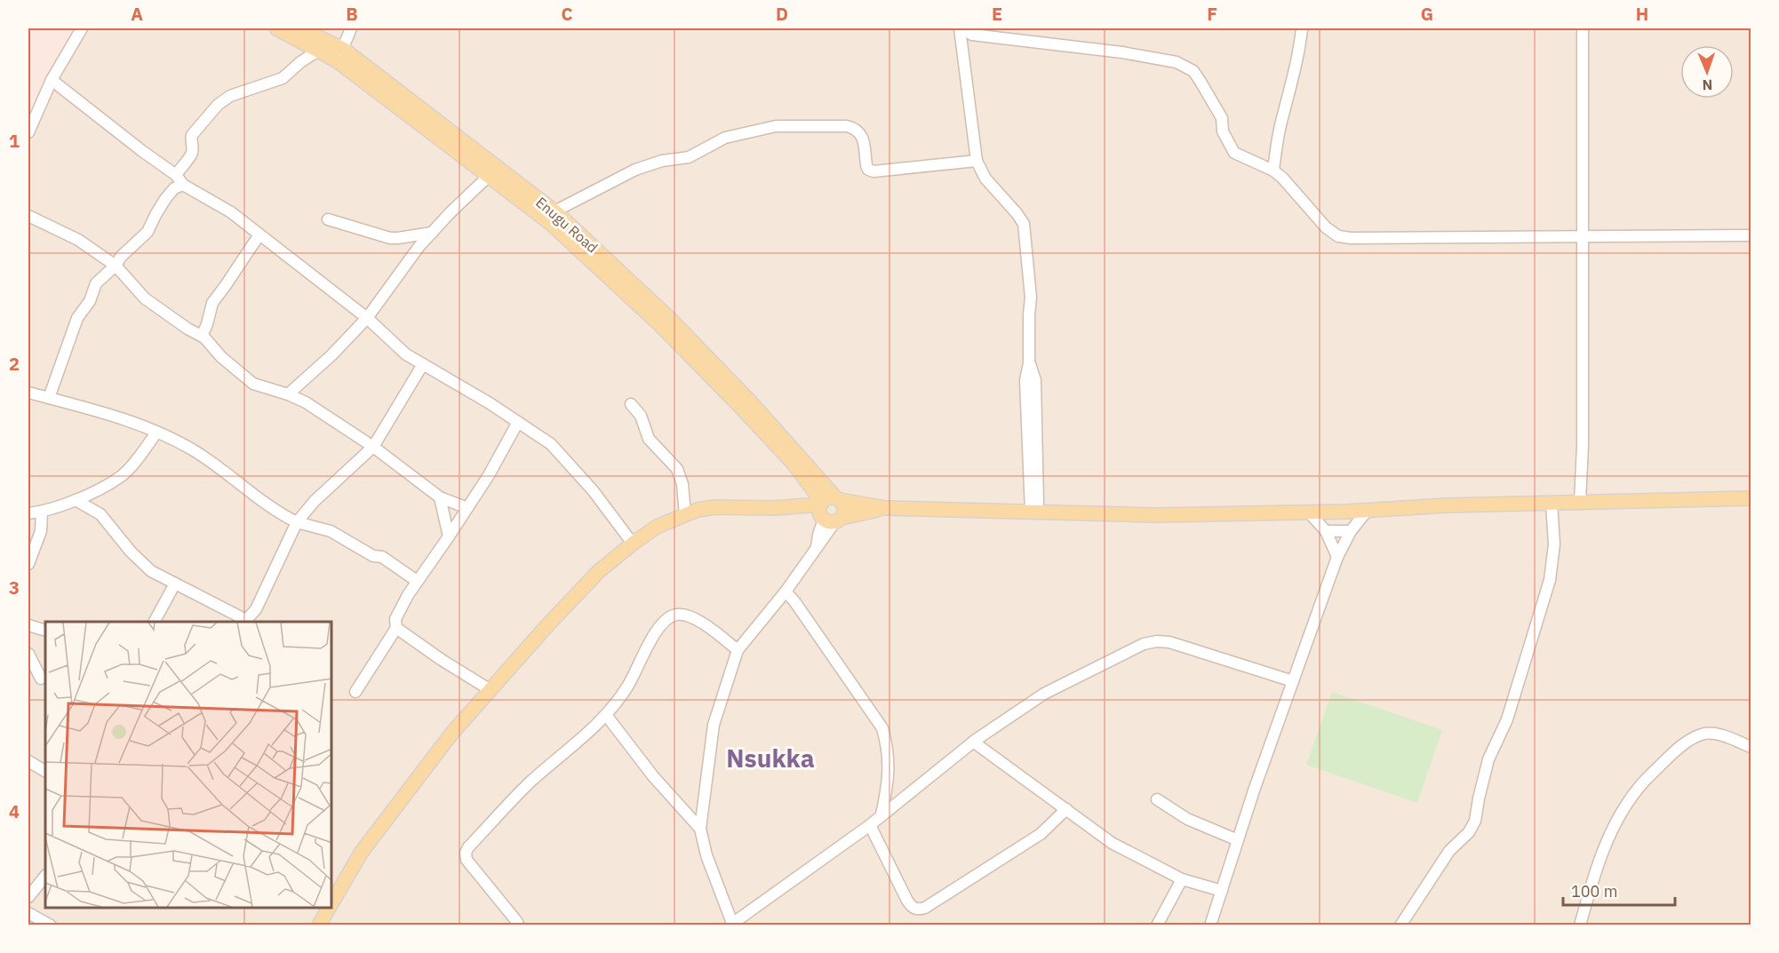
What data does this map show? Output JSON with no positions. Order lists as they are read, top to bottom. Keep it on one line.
{"streets":{"main road":["Enugu Road"]},"districts":["Nsukka"],"scale_bar":"100 m","north":"bottom","grid":{"columns":["A","B","C","D","E","F","G","H"],"rows":["1","2","3","4"]}}
